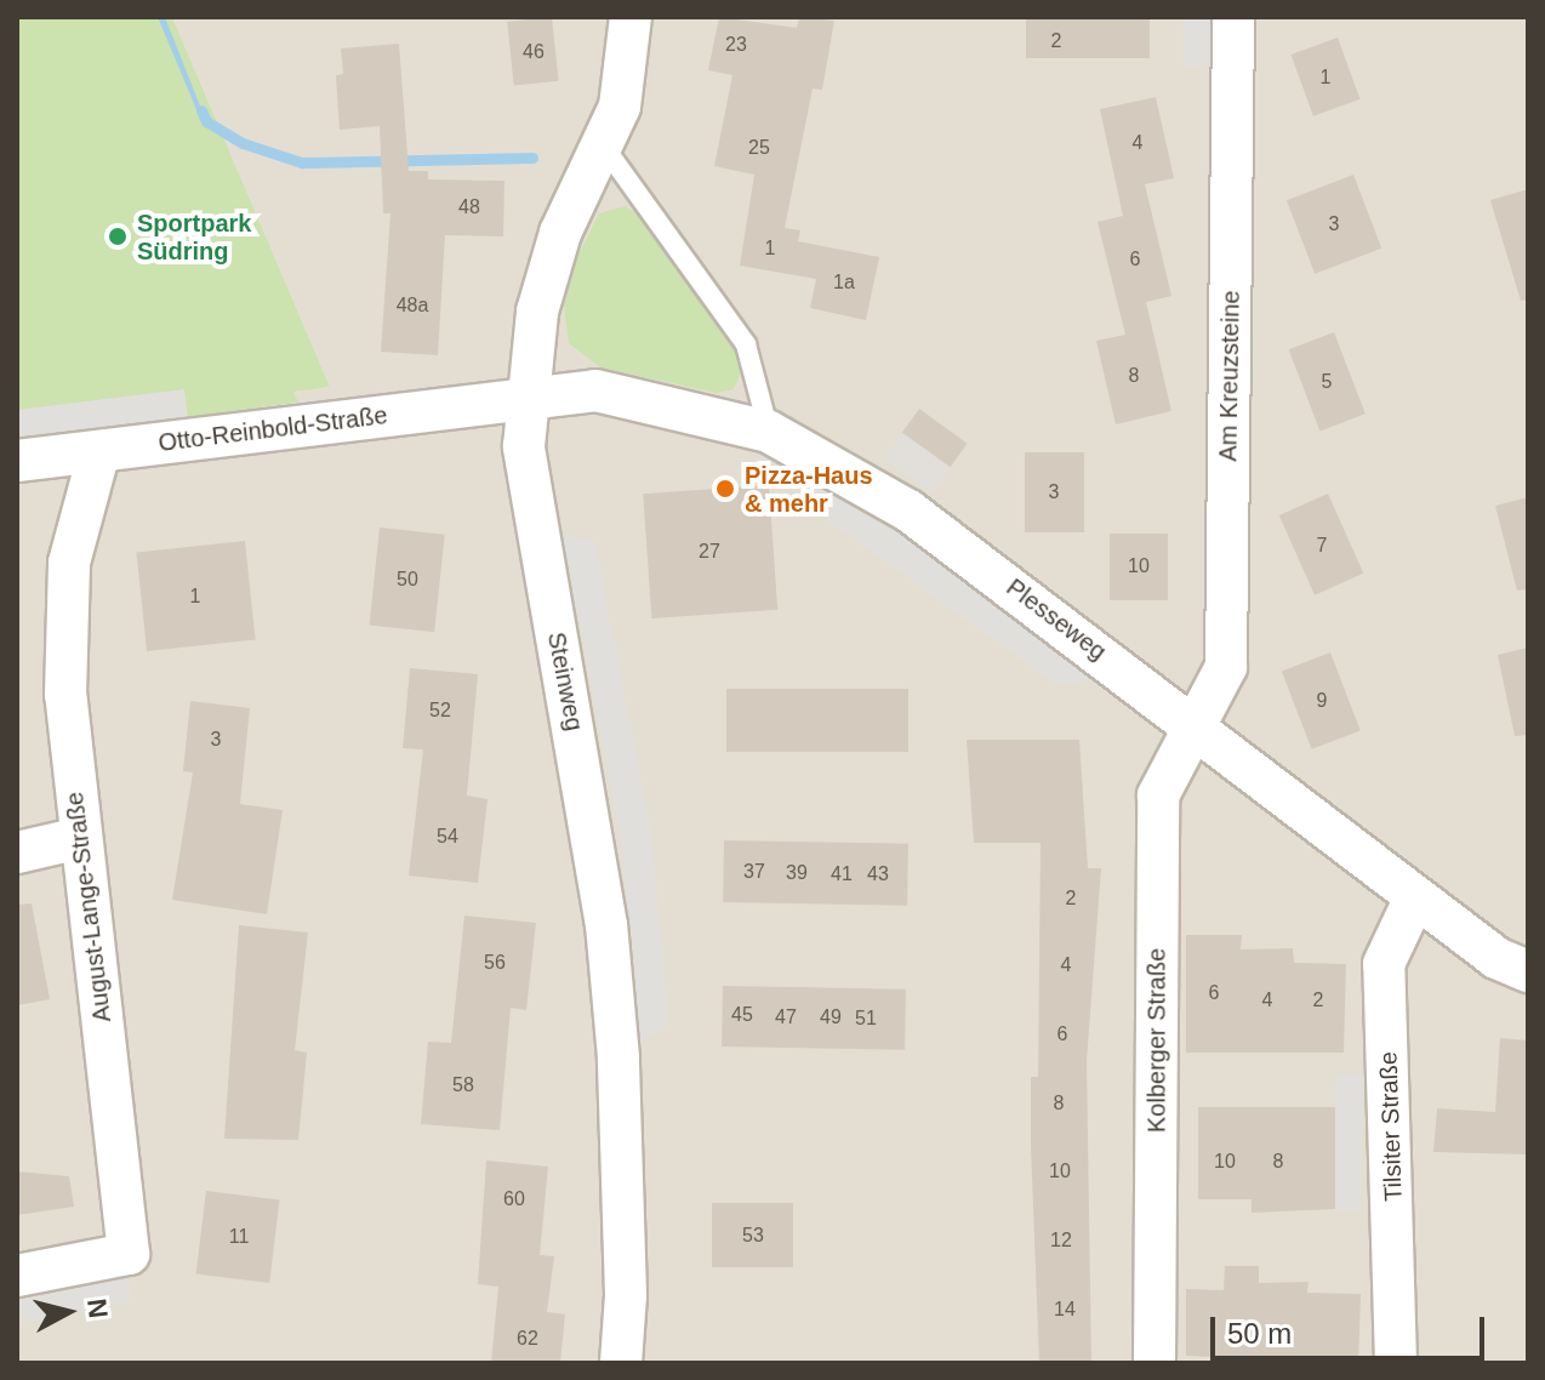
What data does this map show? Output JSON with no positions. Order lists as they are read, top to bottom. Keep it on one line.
{"streets":{"street":["Am Kreuzsteine","Otto-Reinbold-Straße","Plesseweg","Steinweg","August-Lange-Straße","Kolberger Straße","Tilsiter Straße"]},"crossings":[["Am Kreuzsteine","Plesseweg"],["Am Kreuzsteine","Kolberger Straße"],["Otto-Reinbold-Straße","Plesseweg"],["Otto-Reinbold-Straße","Steinweg"],["Otto-Reinbold-Straße","August-Lange-Straße"],["Plesseweg","Steinweg"],["Plesseweg","Kolberger Straße"],["Plesseweg","Tilsiter Straße"]],"places":["Sportpark Südring","Pizza-Haus & mehr"],"house_numbers":["2","23","46","1","4","25","48","3","1","6","1a","48a","8","5","3","7","27","10","50","1","9","52","3","54","37","39","41","43","2","56","4","6","4","2","45","47","49","51","6","58","8","10","8","10","60","53","11","12","14","62"],"scale_bar":"50 m","north":"right"}
